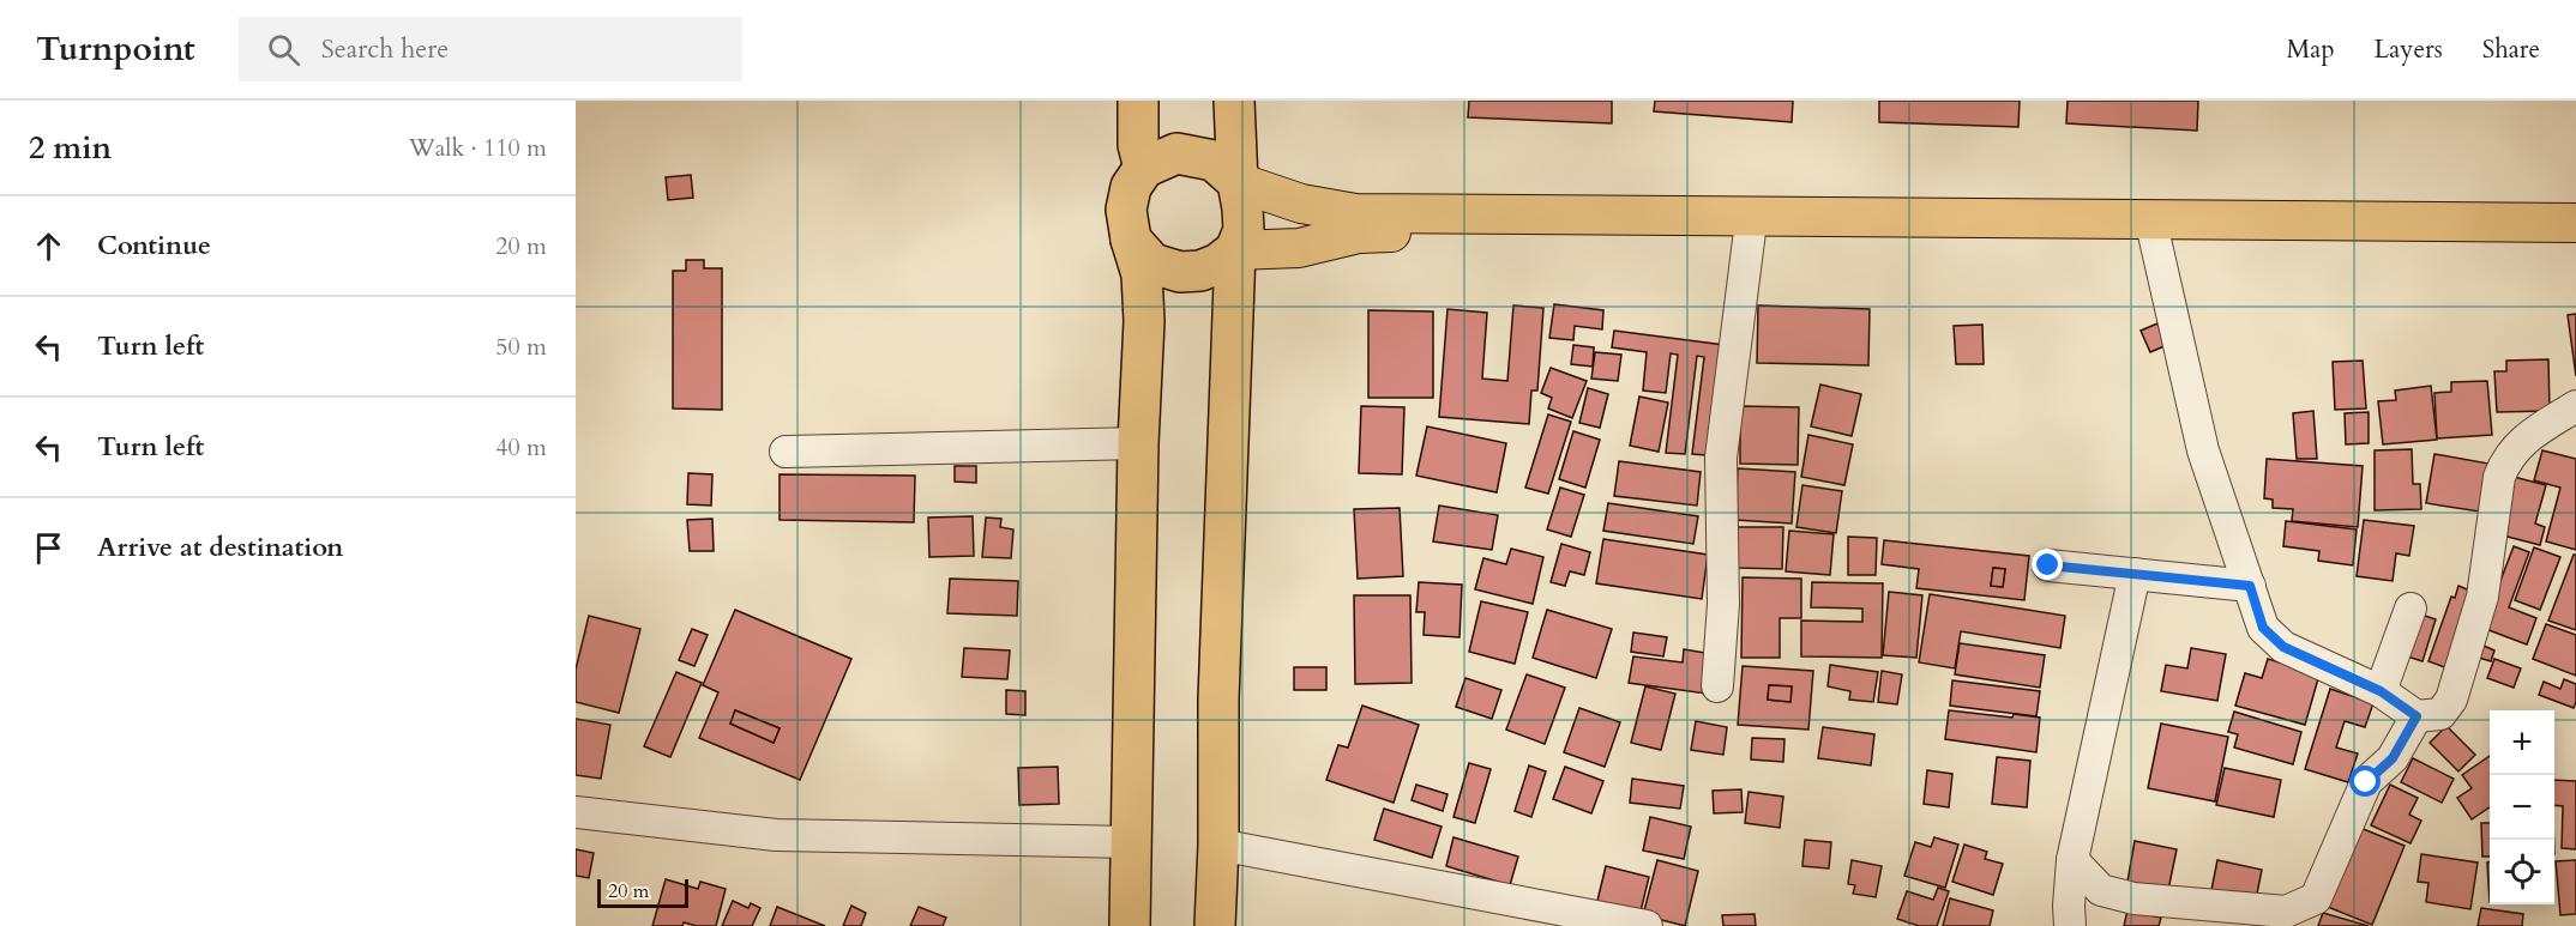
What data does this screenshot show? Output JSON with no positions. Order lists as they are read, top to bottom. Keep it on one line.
{"scale_bar":"20 m","page":{"header":"Turnpoint","search":"Search here","nav":["Map","Layers","Share"],"heading":["2 min","Walk · 110 m"],"list":[["Continue","20 m"],["Turn left","50 m"],["Turn left","40 m"],"Arrive at destination"],"map_buttons":["+","−"],"scale":"20 m"}}
